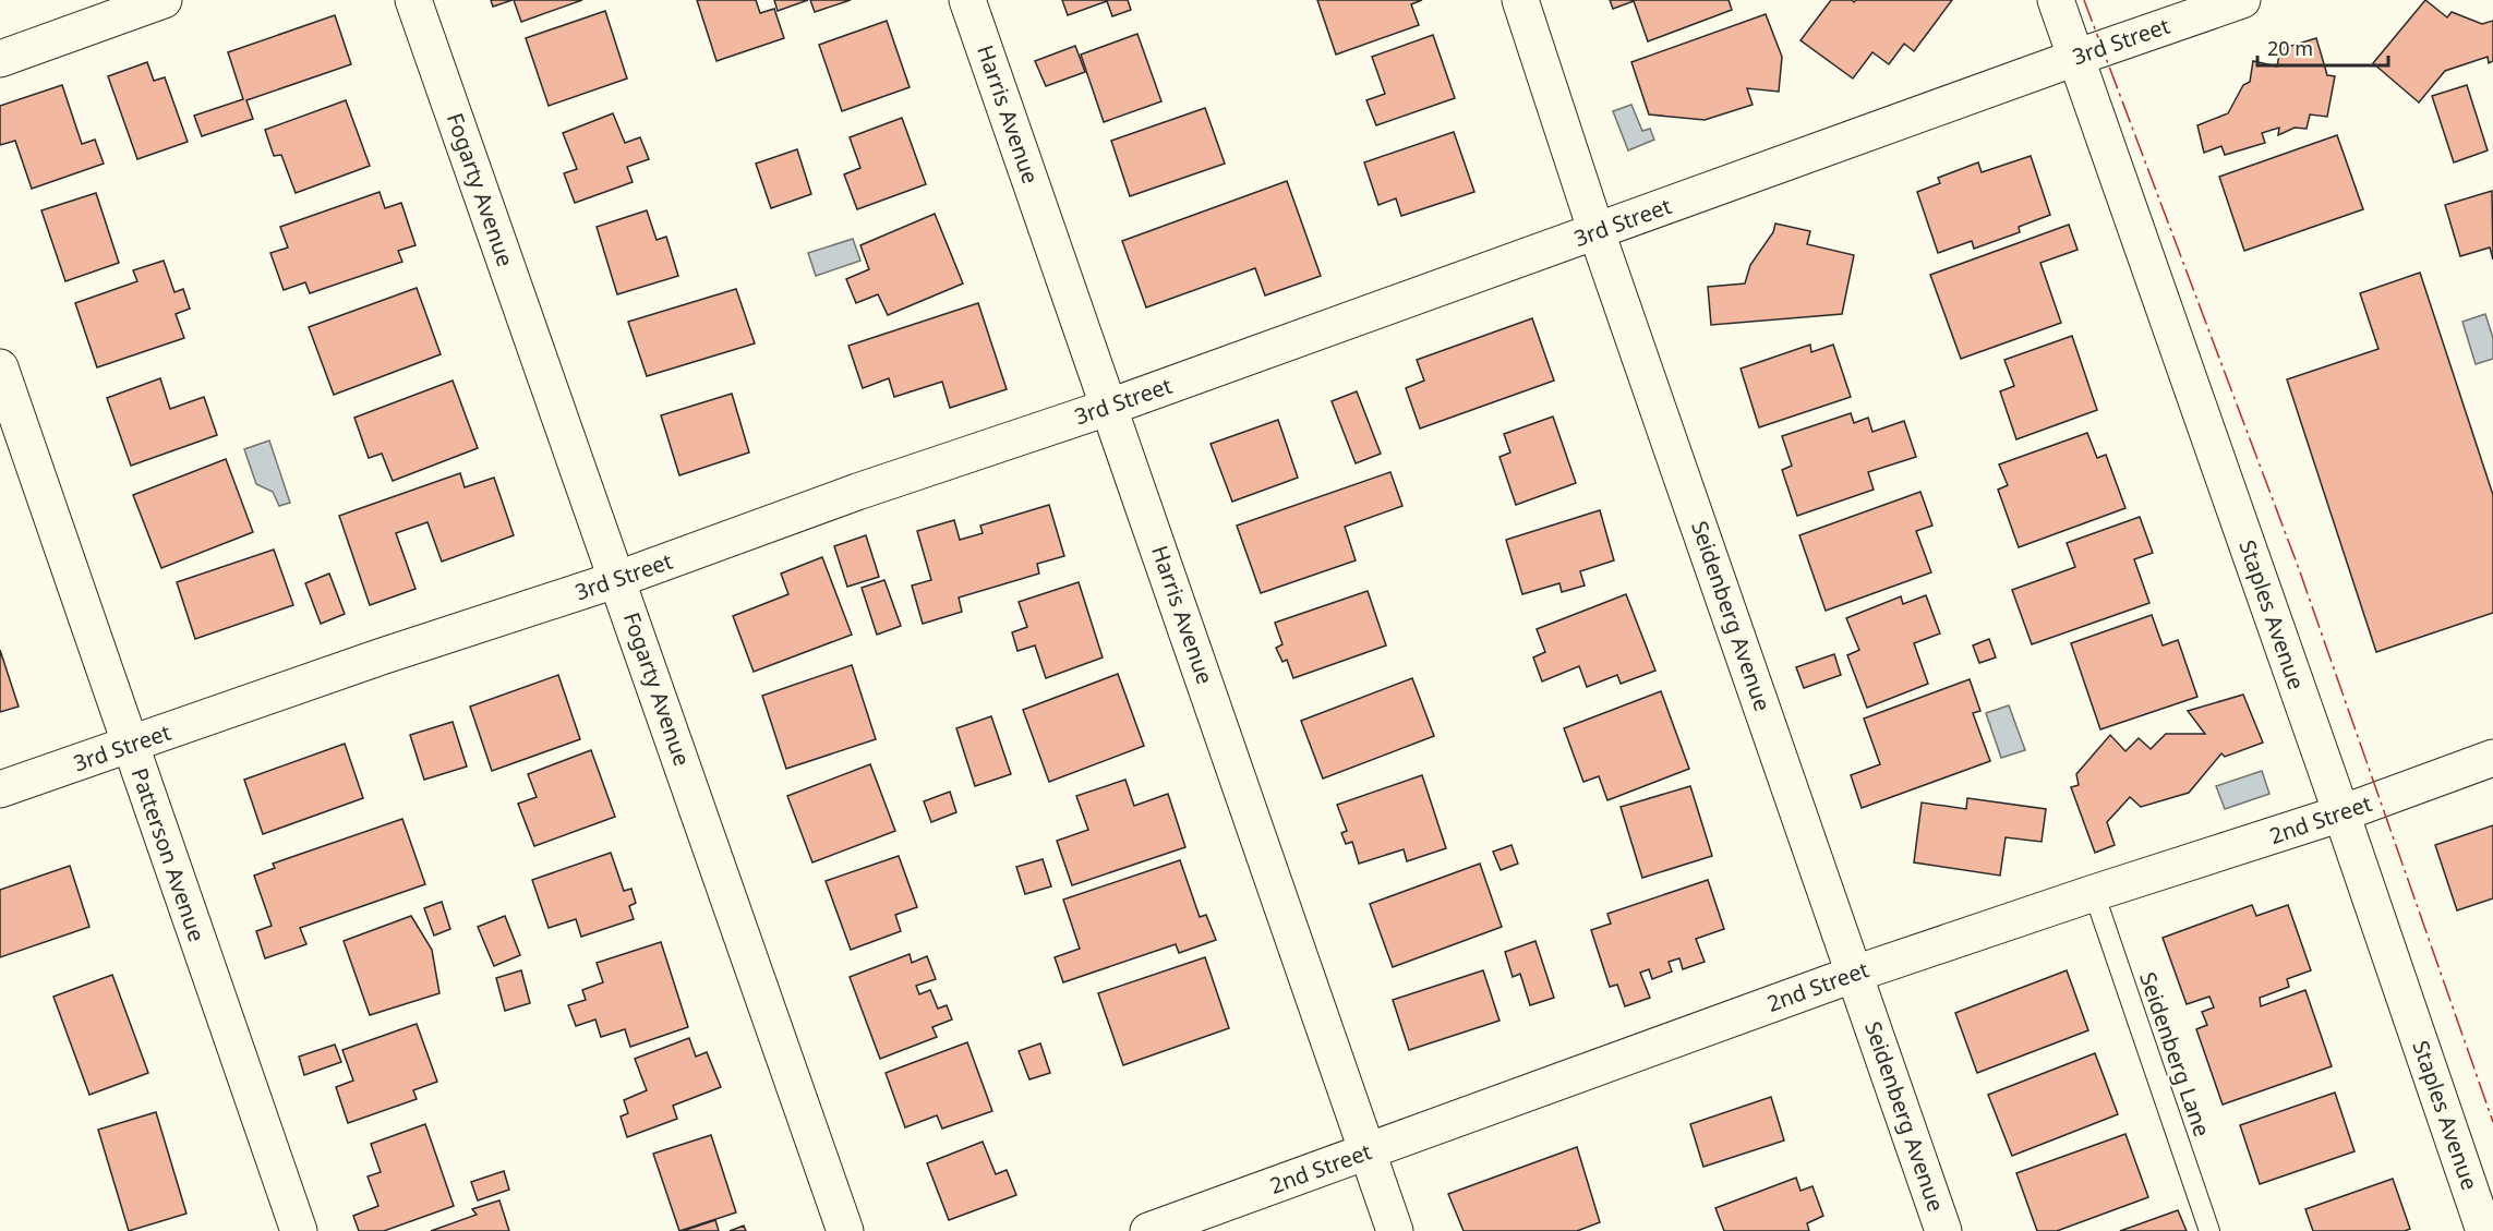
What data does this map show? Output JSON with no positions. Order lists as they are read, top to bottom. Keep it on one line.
{"streets":{"street":["3rd Street","Harris Avenue","Fogarty Avenue","Staples Avenue","Seidenberg Avenue","2nd Street","Patterson Avenue"],"lane":["Seidenberg Lane"]},"crossings":[["3rd Street","Harris Avenue"],["3rd Street","Fogarty Avenue"],["3rd Street","Staples Avenue"],["3rd Street","Seidenberg Avenue"],["3rd Street","Patterson Avenue"],["Harris Avenue","2nd Street"],["Staples Avenue","2nd Street"],["Seidenberg Avenue","2nd Street"],["2nd Street","Seidenberg Lane"]],"scale_bar":"20 m"}
